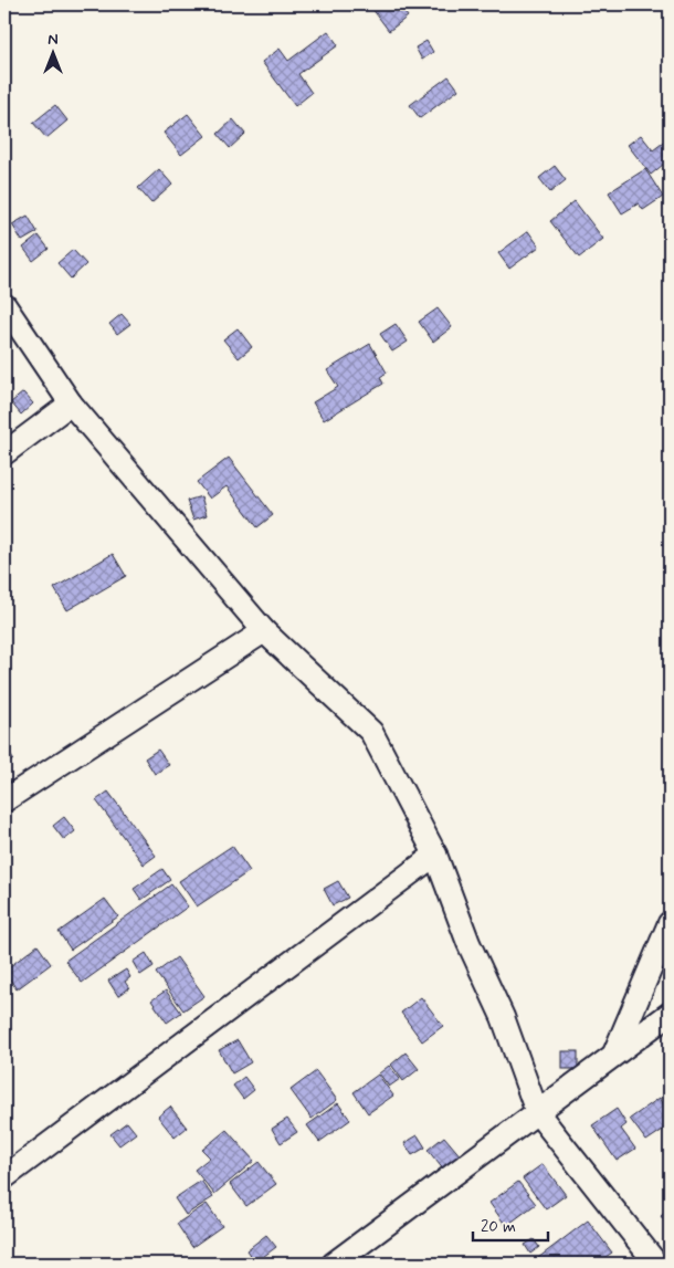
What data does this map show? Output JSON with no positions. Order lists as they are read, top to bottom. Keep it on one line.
{"scale_bar":"20 m","north":"top"}
